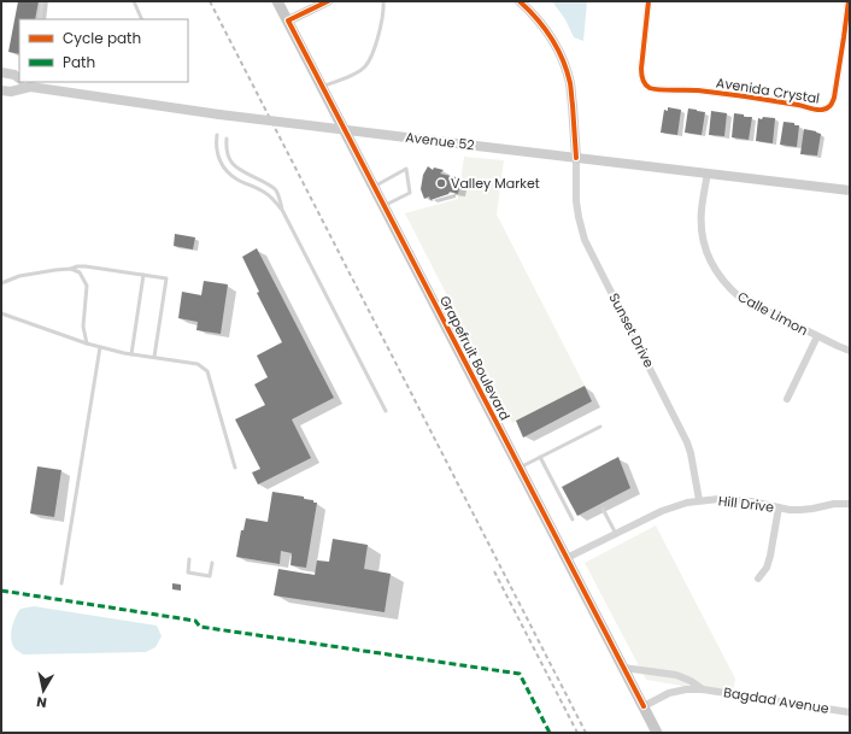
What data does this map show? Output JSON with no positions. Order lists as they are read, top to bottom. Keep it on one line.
{"streets":{"main road":["Avenue 52","Grapefruit Boulevard"],"street":["Avenida Crystal","Calle Limon","Sunset Drive","Hill Drive","Bagdad Avenue"]},"crossings":[["Avenue 52","Calle Limon"],["Avenue 52","Sunset Drive"],["Sunset Drive","Hill Drive"],["Grapefruit Boulevard","Hill Drive"],["Grapefruit Boulevard","Bagdad Avenue"]],"places":["Valley Market"],"legend":["Cycle path","Path"],"north":"bottom"}
